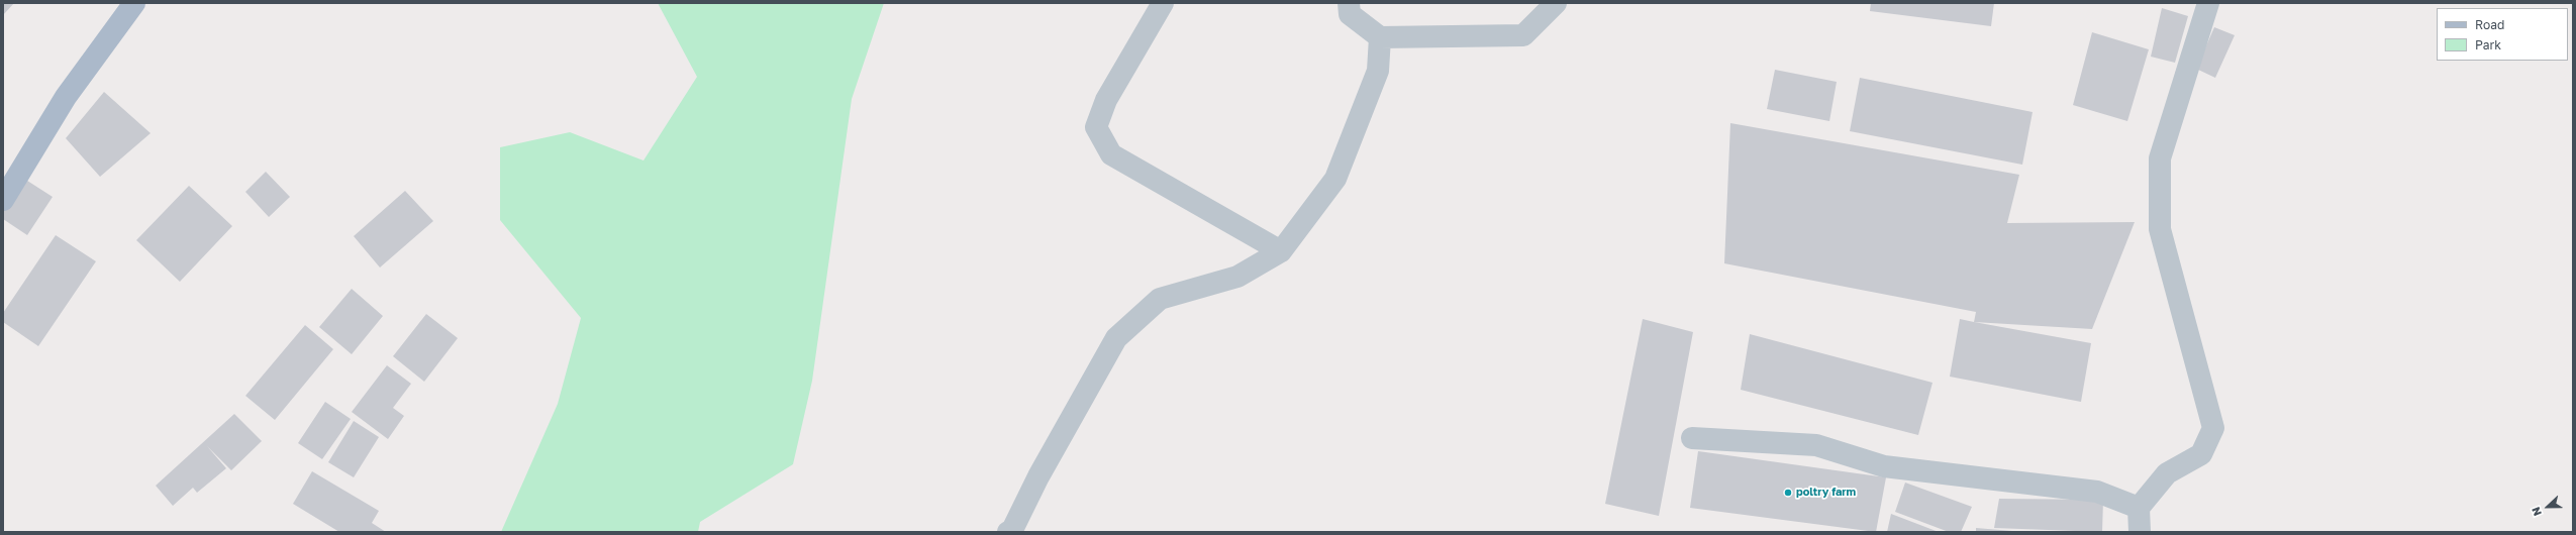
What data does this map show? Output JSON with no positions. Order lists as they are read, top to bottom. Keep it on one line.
{"places":["poltry farm"],"legend":["Road","Park"],"north":"left"}
